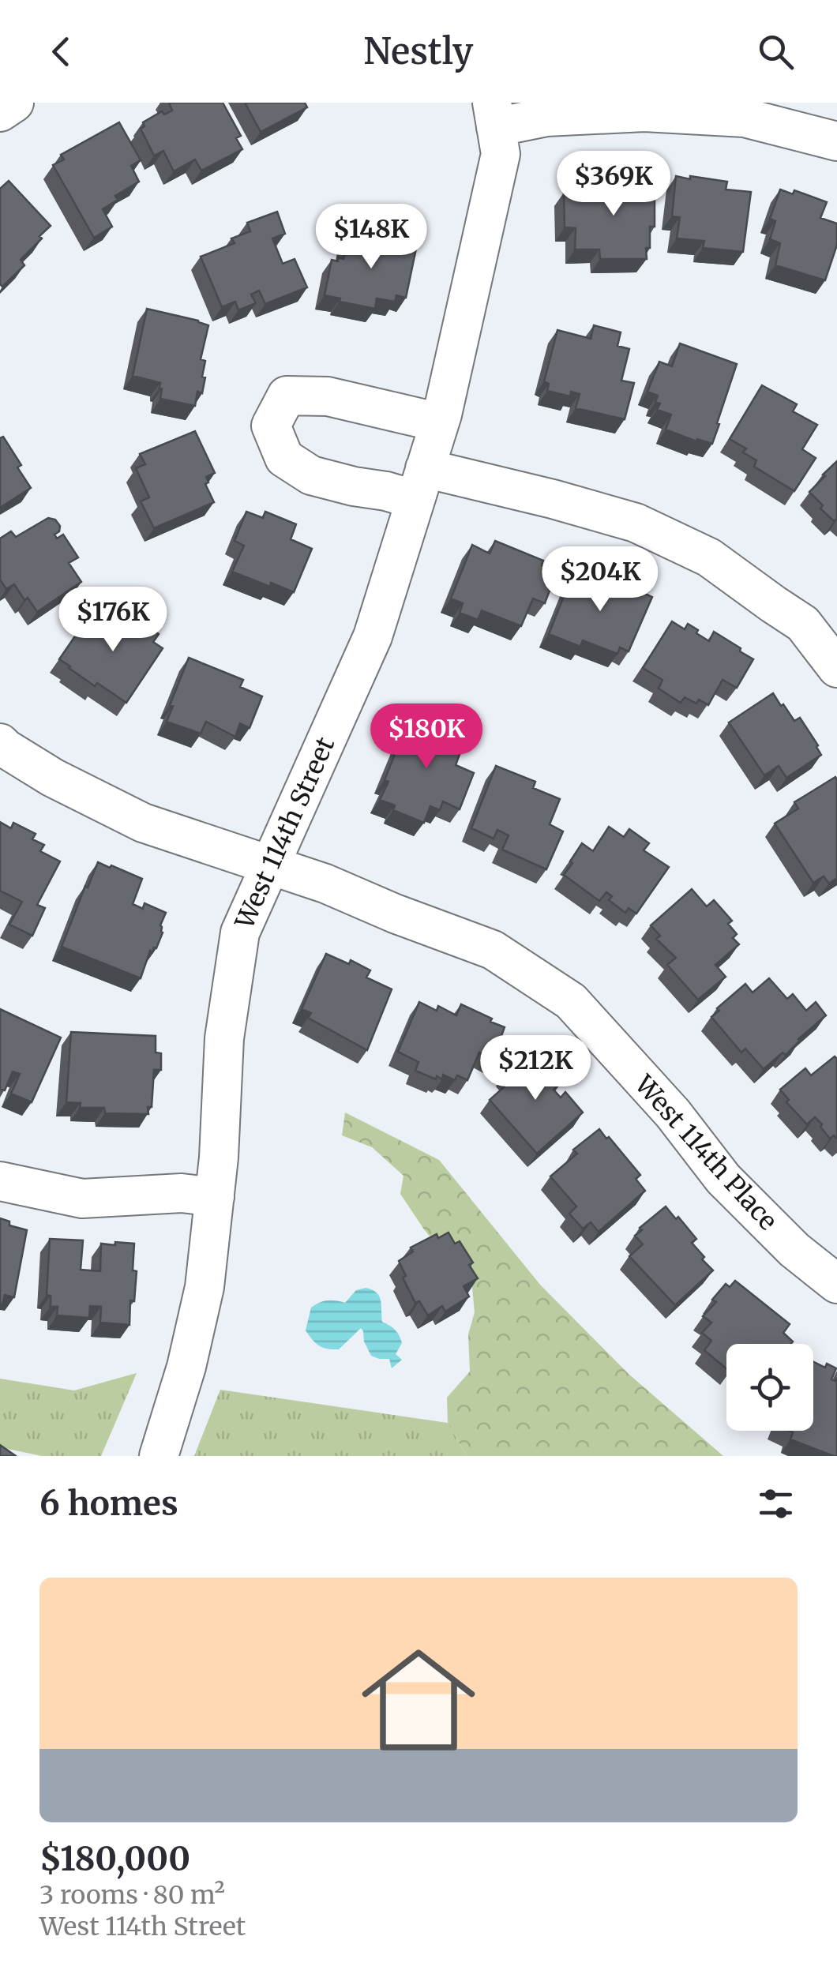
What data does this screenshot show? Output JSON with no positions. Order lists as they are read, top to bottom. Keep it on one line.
{"streets":{"street":["West 114th Street","West 114th Place"]},"crossings":[["West 114th Street","West 114th Place"]],"page":{"header":"Nestly","price":["$369K","$148K","$204K","$176K","$180K","$212K"],"heading":"6 homes","list":[{"name":"$180,000","note":"3 rooms · 80 m² · West 114th Street"}]}}
